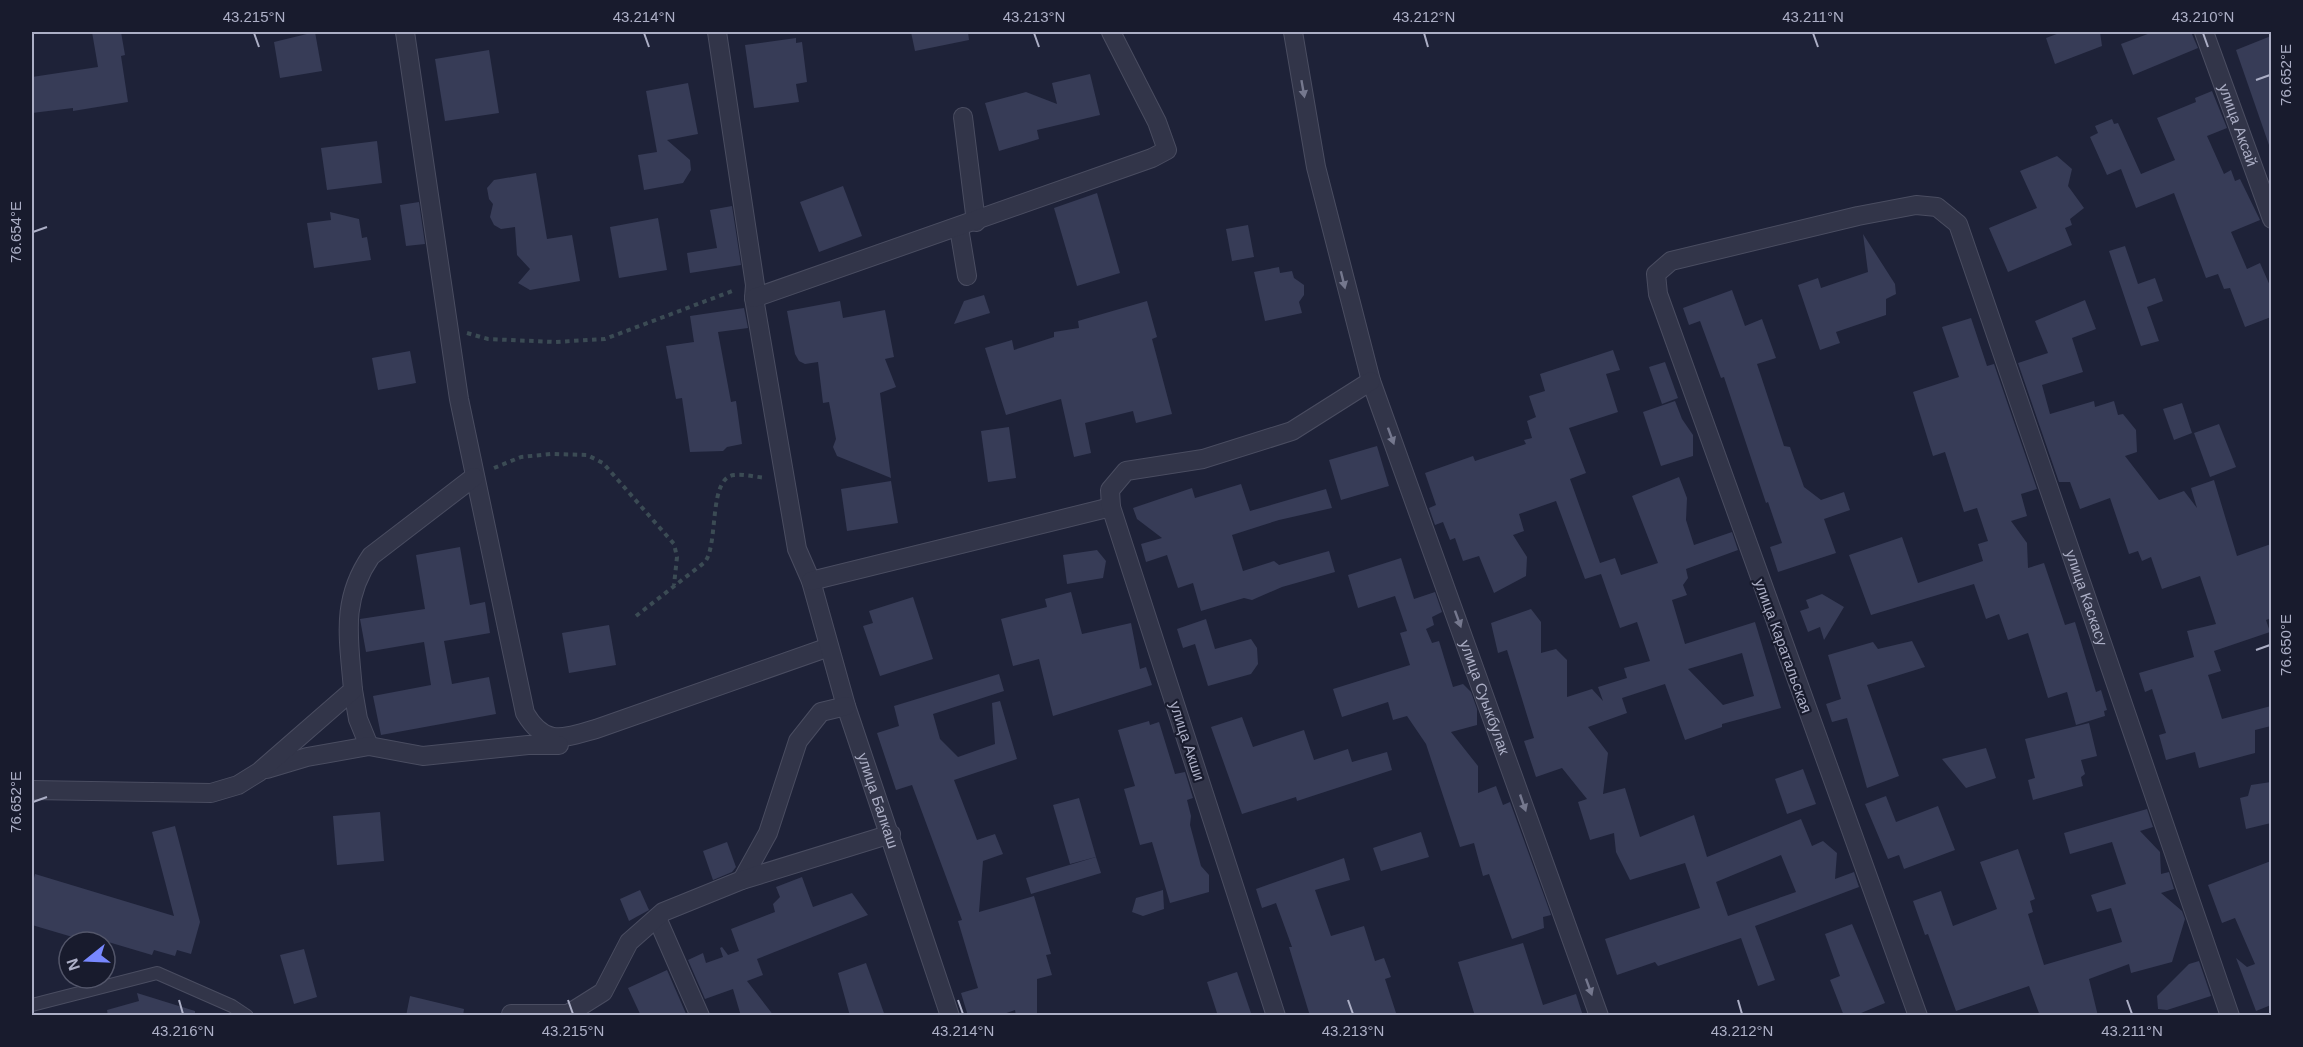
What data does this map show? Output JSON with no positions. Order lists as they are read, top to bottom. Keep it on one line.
{"streets":{"street":["улица Аксай","улица Каскасу","улица Каратальская","улица Суыкбулак","улица Акши","улица Балкаш"]},"crossings":[["улица Каскасу","улица Каратальская"]],"one_way":["улица Суыкбулак"],"north":"left","coordinates":["43.215°N","43.214°N","43.213°N","43.212°N","43.211°N","43.210°N","76.652°E","76.654°E","76.650°E","43.216°N"]}
